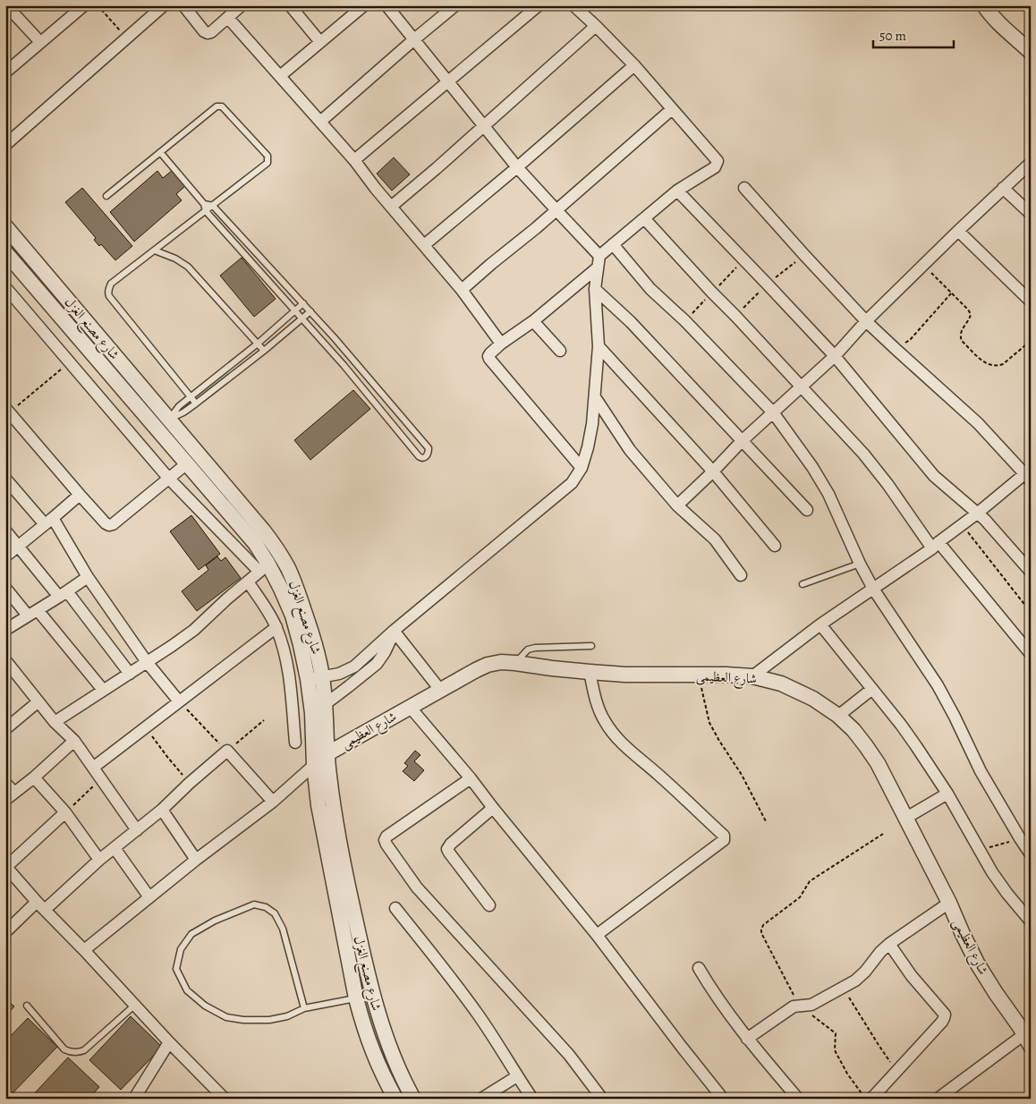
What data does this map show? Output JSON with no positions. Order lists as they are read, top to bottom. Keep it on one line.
{"streets":{"street":["شارع مصنع الغزل","شارع العظيمى"]},"crossings":[["شارع مصنع الغزل","شارع العظيمى"]],"scale_bar":"50 m"}
